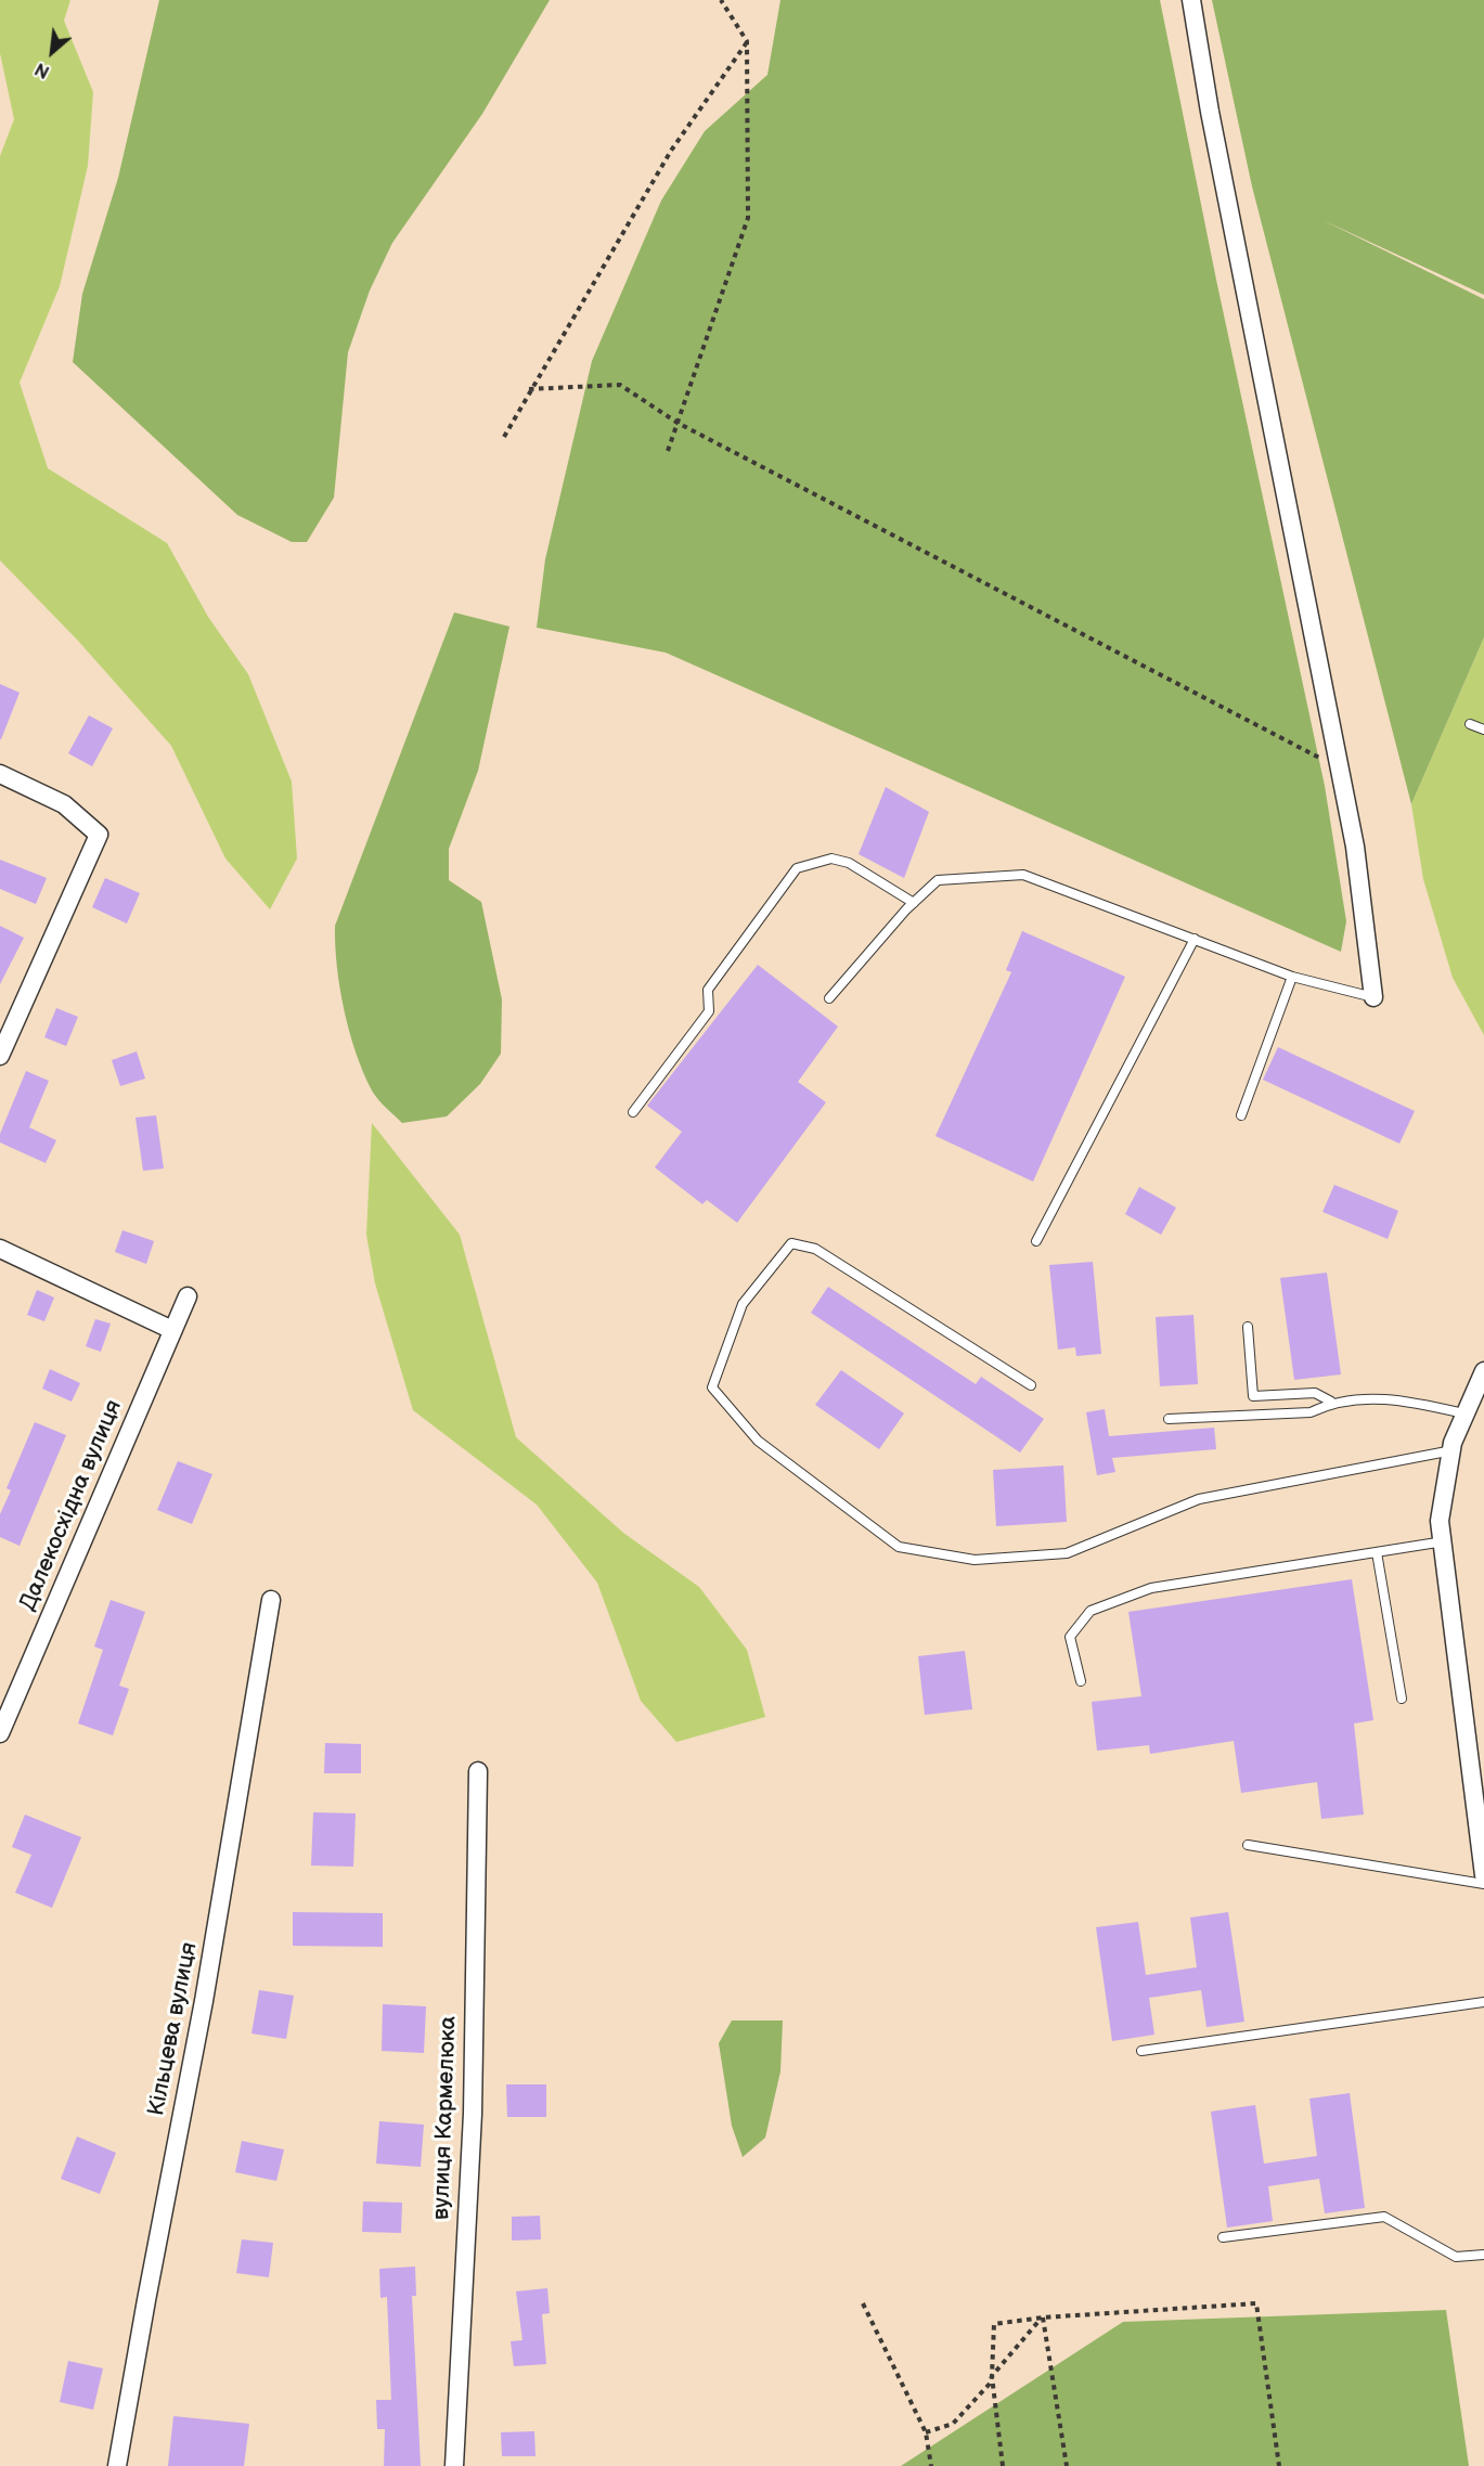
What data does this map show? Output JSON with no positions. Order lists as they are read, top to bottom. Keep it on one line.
{"streets":{"street":["Далекосхідна вулиця","Кільцева вулиця","вулиця Кармелюка"]},"north":"bottom left"}
